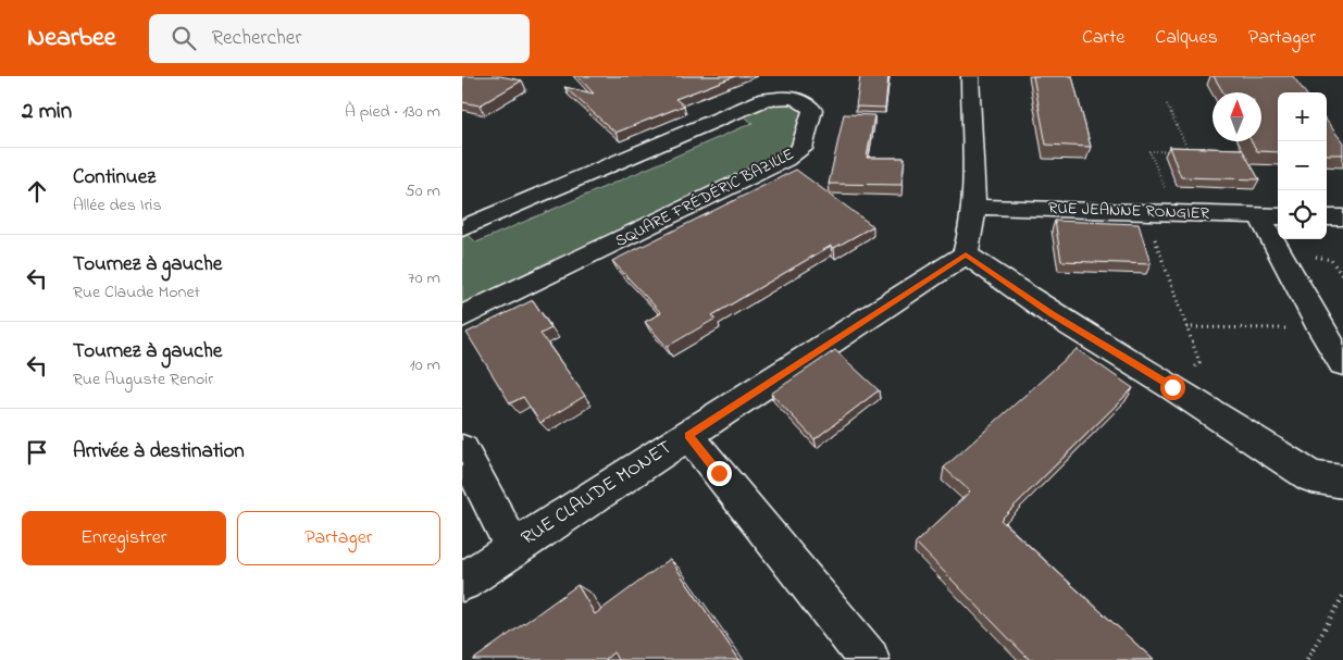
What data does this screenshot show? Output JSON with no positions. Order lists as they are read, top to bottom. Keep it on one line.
{"streets":{"street":["SQUARE FRÉDÉRIC BAZILLE","RUE JEANNE RONGIER","RUE CLAUDE MONET"]},"north":"top","page":{"header":"Nearbee","search":"Rechercher","nav":["Carte","Calques","Partager"],"heading":["2 min","À pied · 130 m"],"map_buttons":["+","−"],"list":[["Continuez","Allée des Iris","50 m"],["Tournez à gauche","Rue Claude Monet","70 m"],["Tournez à gauche","Rue Auguste Renoir","10 m"],"Arrivée à destination"],"buttons":["Enregistrer","Partager"]}}
